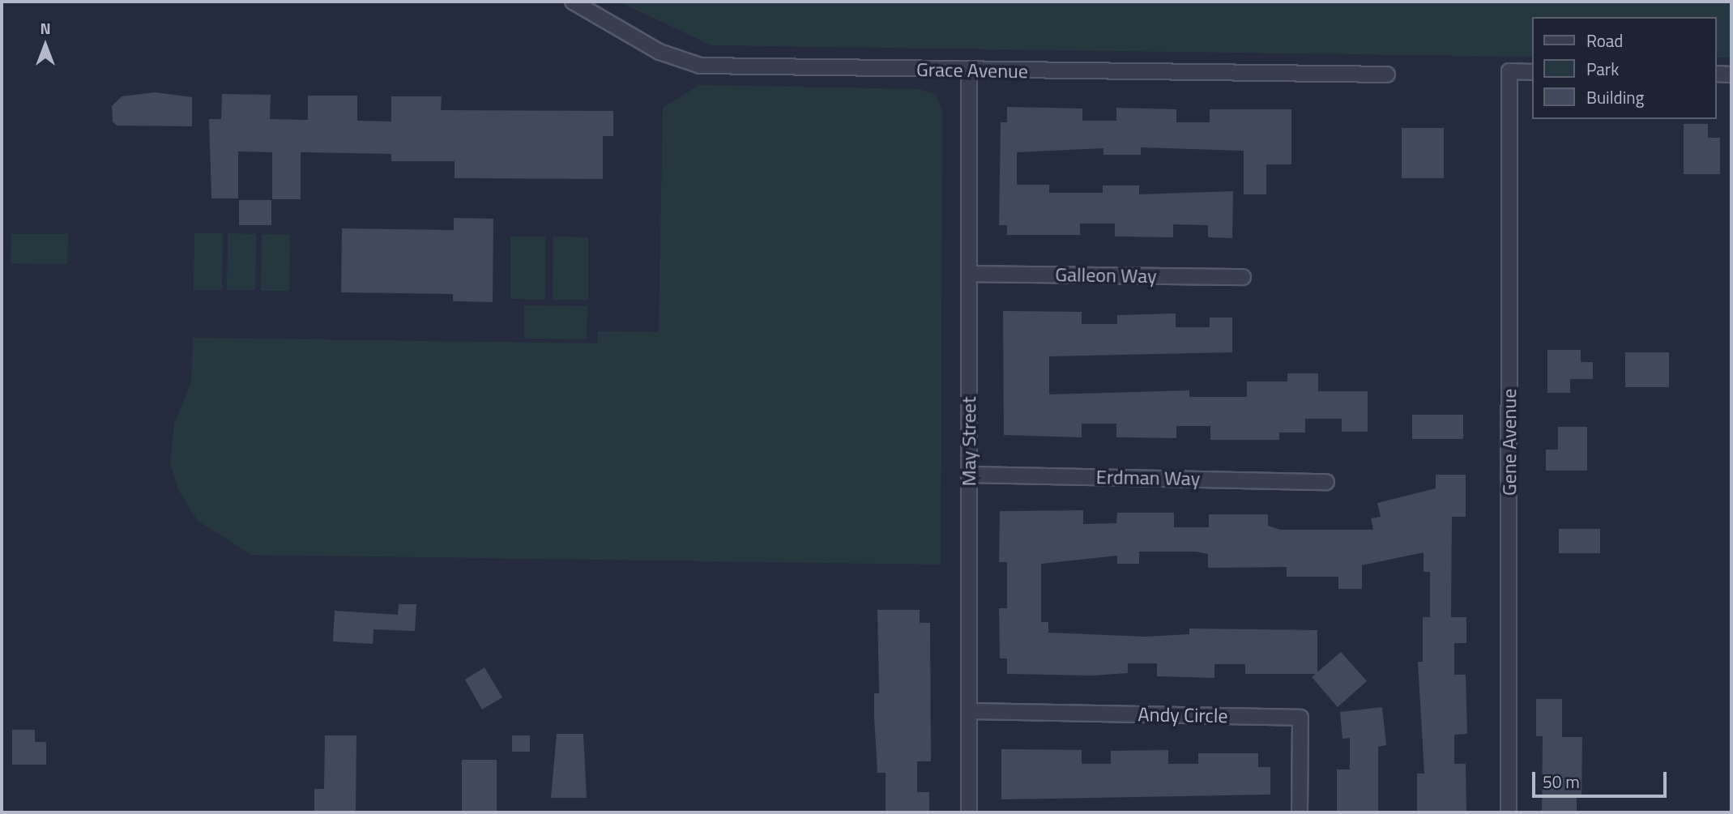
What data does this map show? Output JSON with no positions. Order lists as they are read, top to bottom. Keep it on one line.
{"streets":{"street":["Grace Avenue","Galleon Way","May Street","Gene Avenue","Erdman Way","Andy Circle"]},"crossings":[["Grace Avenue","May Street"],["Galleon Way","May Street"],["May Street","Erdman Way"],["May Street","Andy Circle"]],"legend":["Road","Park","Building"],"scale_bar":"50 m","north":"top"}
